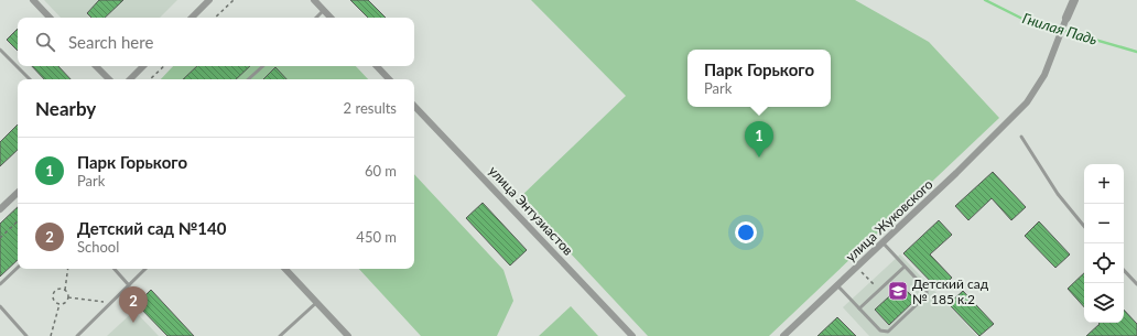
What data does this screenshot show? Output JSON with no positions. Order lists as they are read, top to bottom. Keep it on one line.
{"streets":{"street":["улица Энтузиастов","улица Жуковского"]},"water":["Гнилая Падь"],"places":{"school or university":["Детский сад № 185 к.2"]},"page":{"search":"Search here","popup":["Парк Горького","Park"],"heading":["Nearby","2 results"],"pins":["1","2"],"list":[{"mark":"1","name":"Парк Горького","note":"Park","value":"60 m"},{"mark":"2","name":"Детский сад №140","note":"School","value":"450 m"}],"map_buttons":["+","−"]}}
